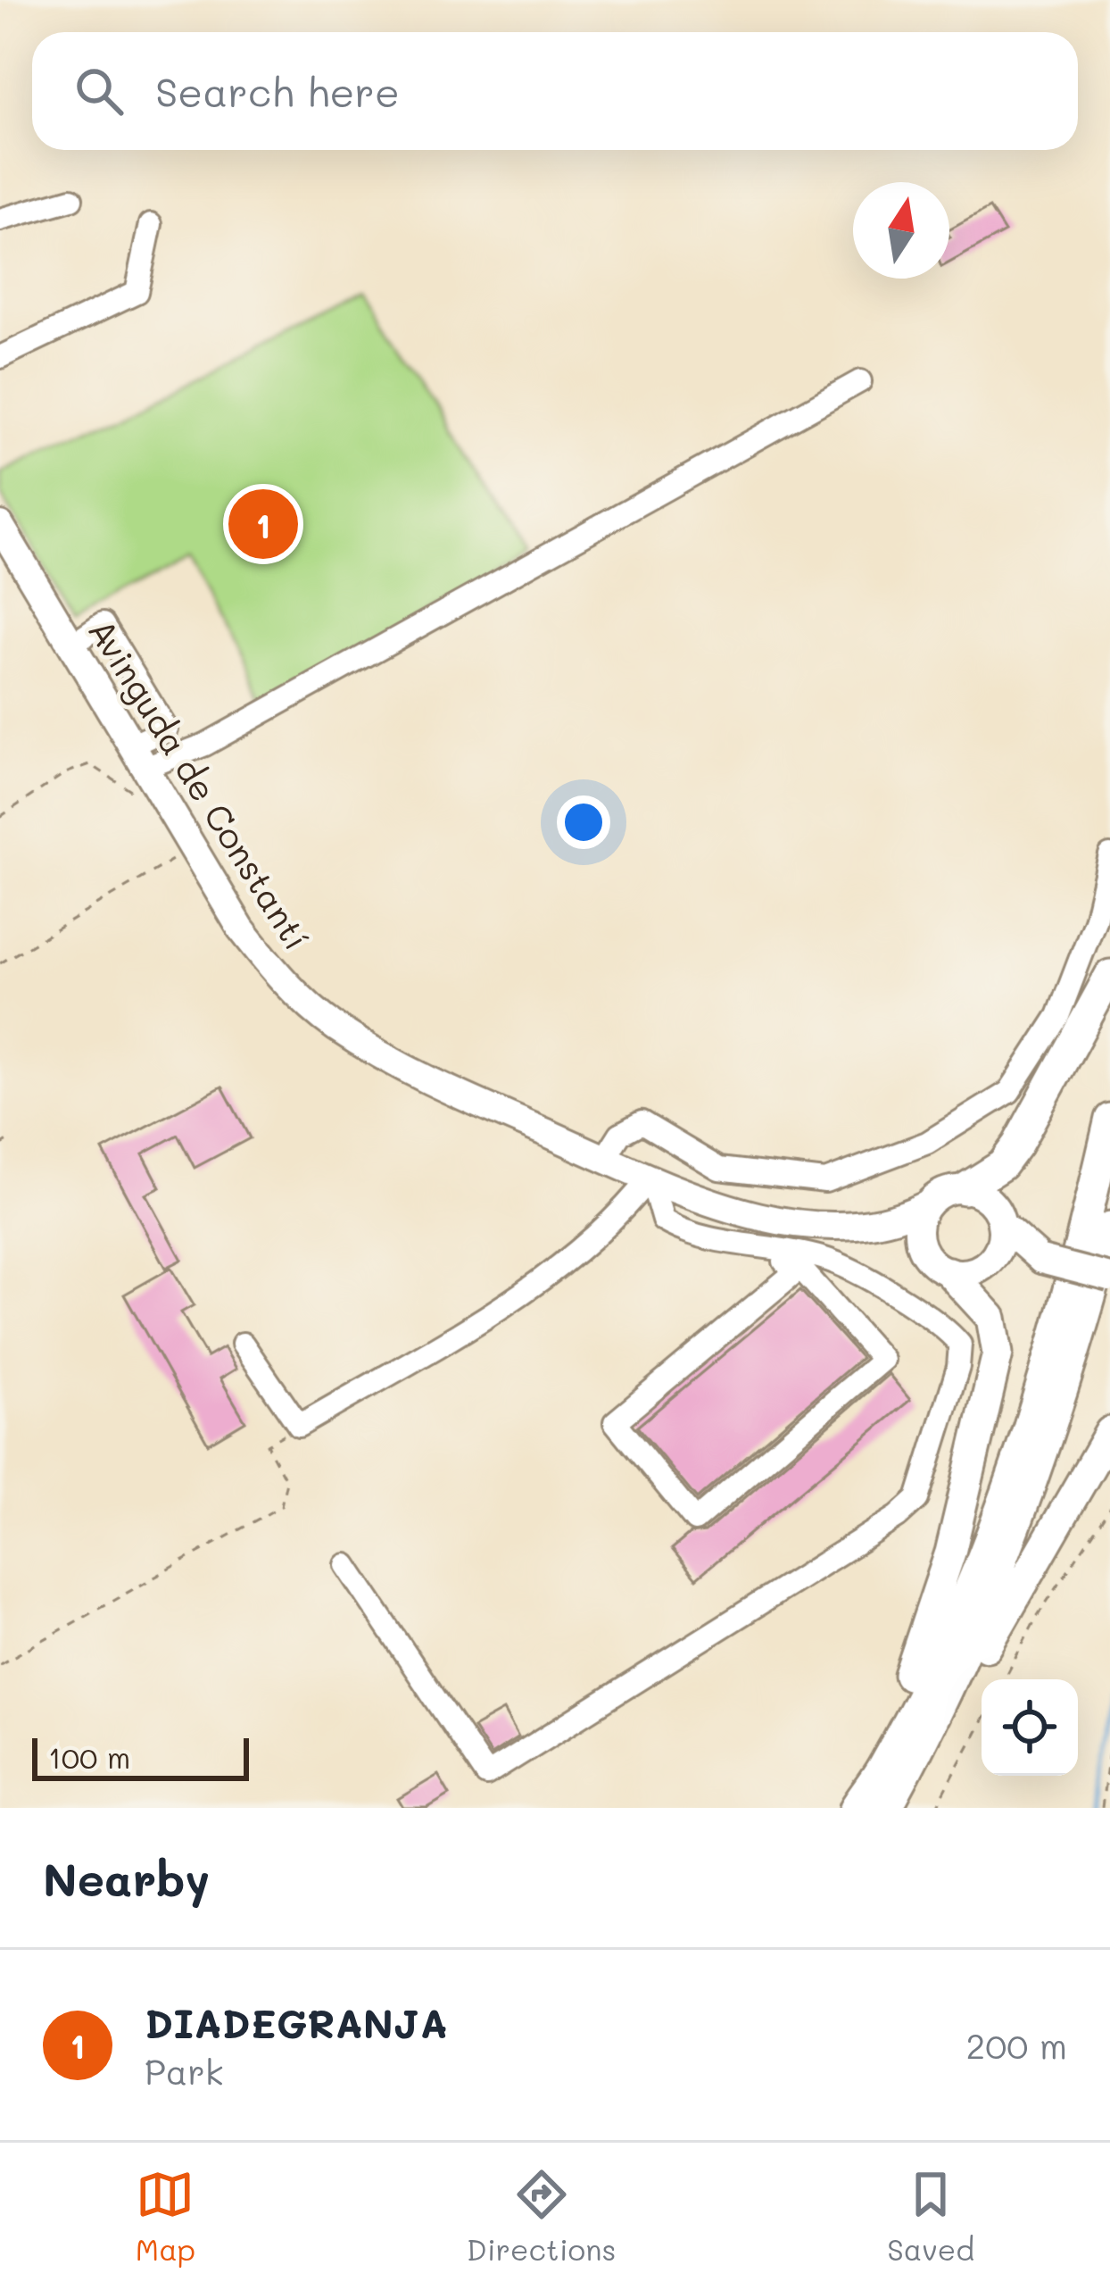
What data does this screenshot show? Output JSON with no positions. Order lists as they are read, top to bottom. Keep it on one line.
{"streets":{"main road":["Avinguda de Constantí"]},"scale_bar":"100 m","north":"top","page":{"search":"Search here","pins":"1","scale":"100 m","heading":"Nearby","list":[{"mark":"1","name":"DIADEGRANJA","note":"Park","value":"200 m"}],"nav":["Map","Directions","Saved"]}}
